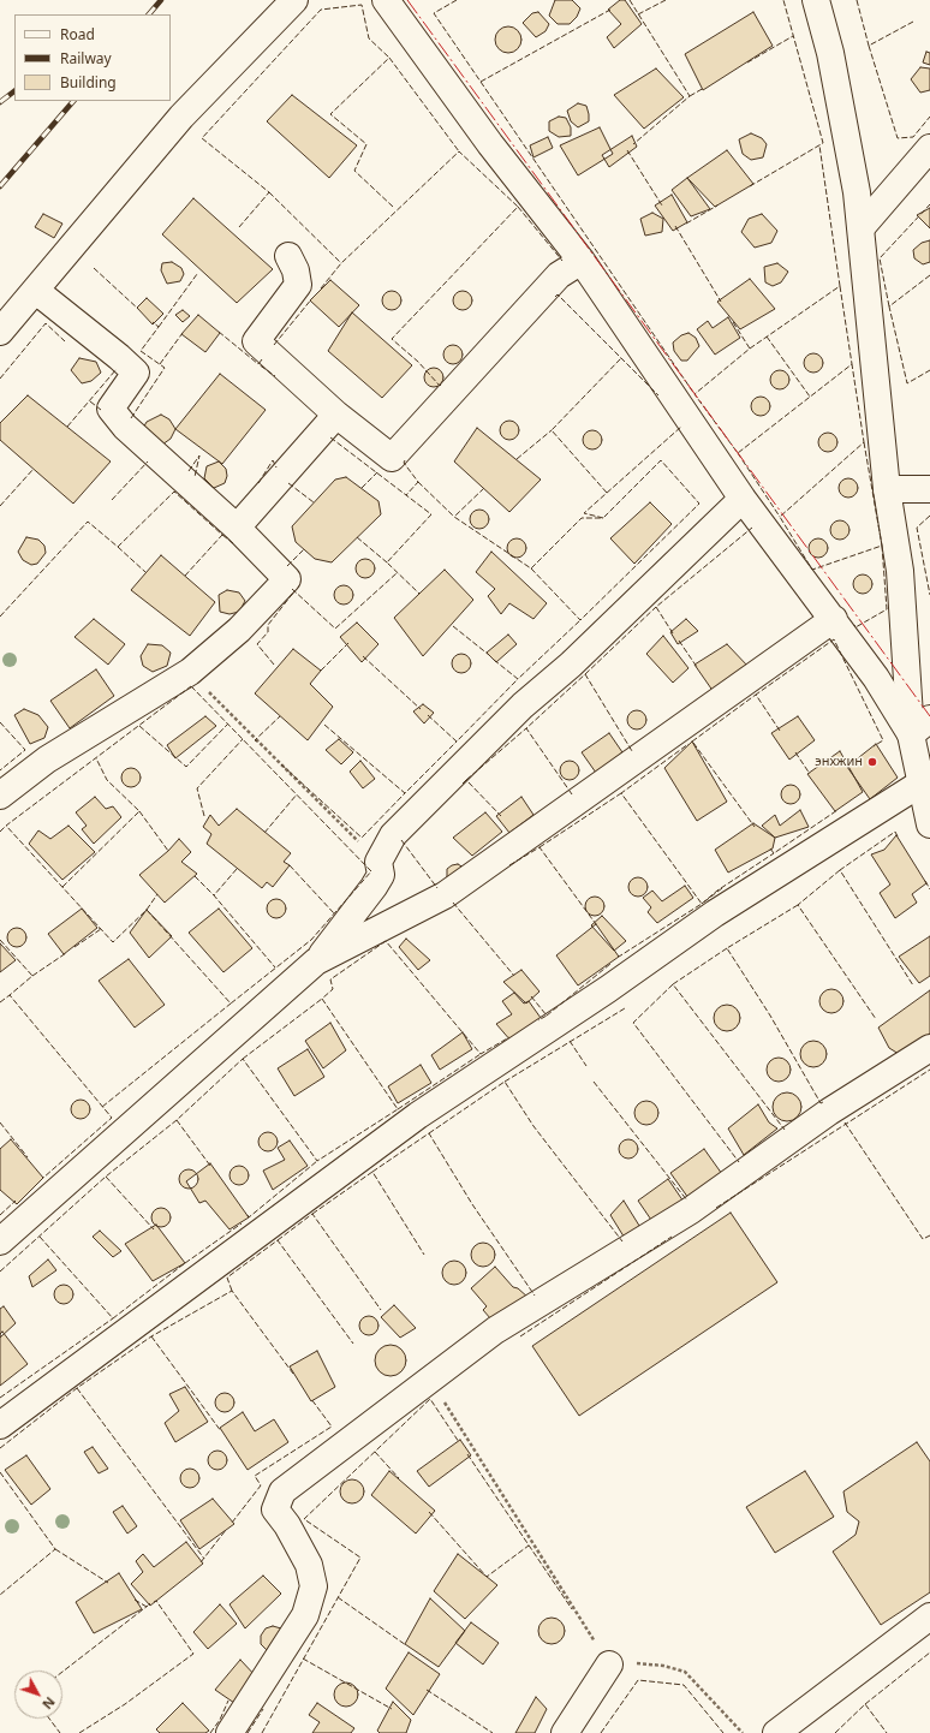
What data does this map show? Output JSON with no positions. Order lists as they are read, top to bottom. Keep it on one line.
{"places":["энхжин"],"legend":["Road","Railway","Building"],"north":"bottom right"}
